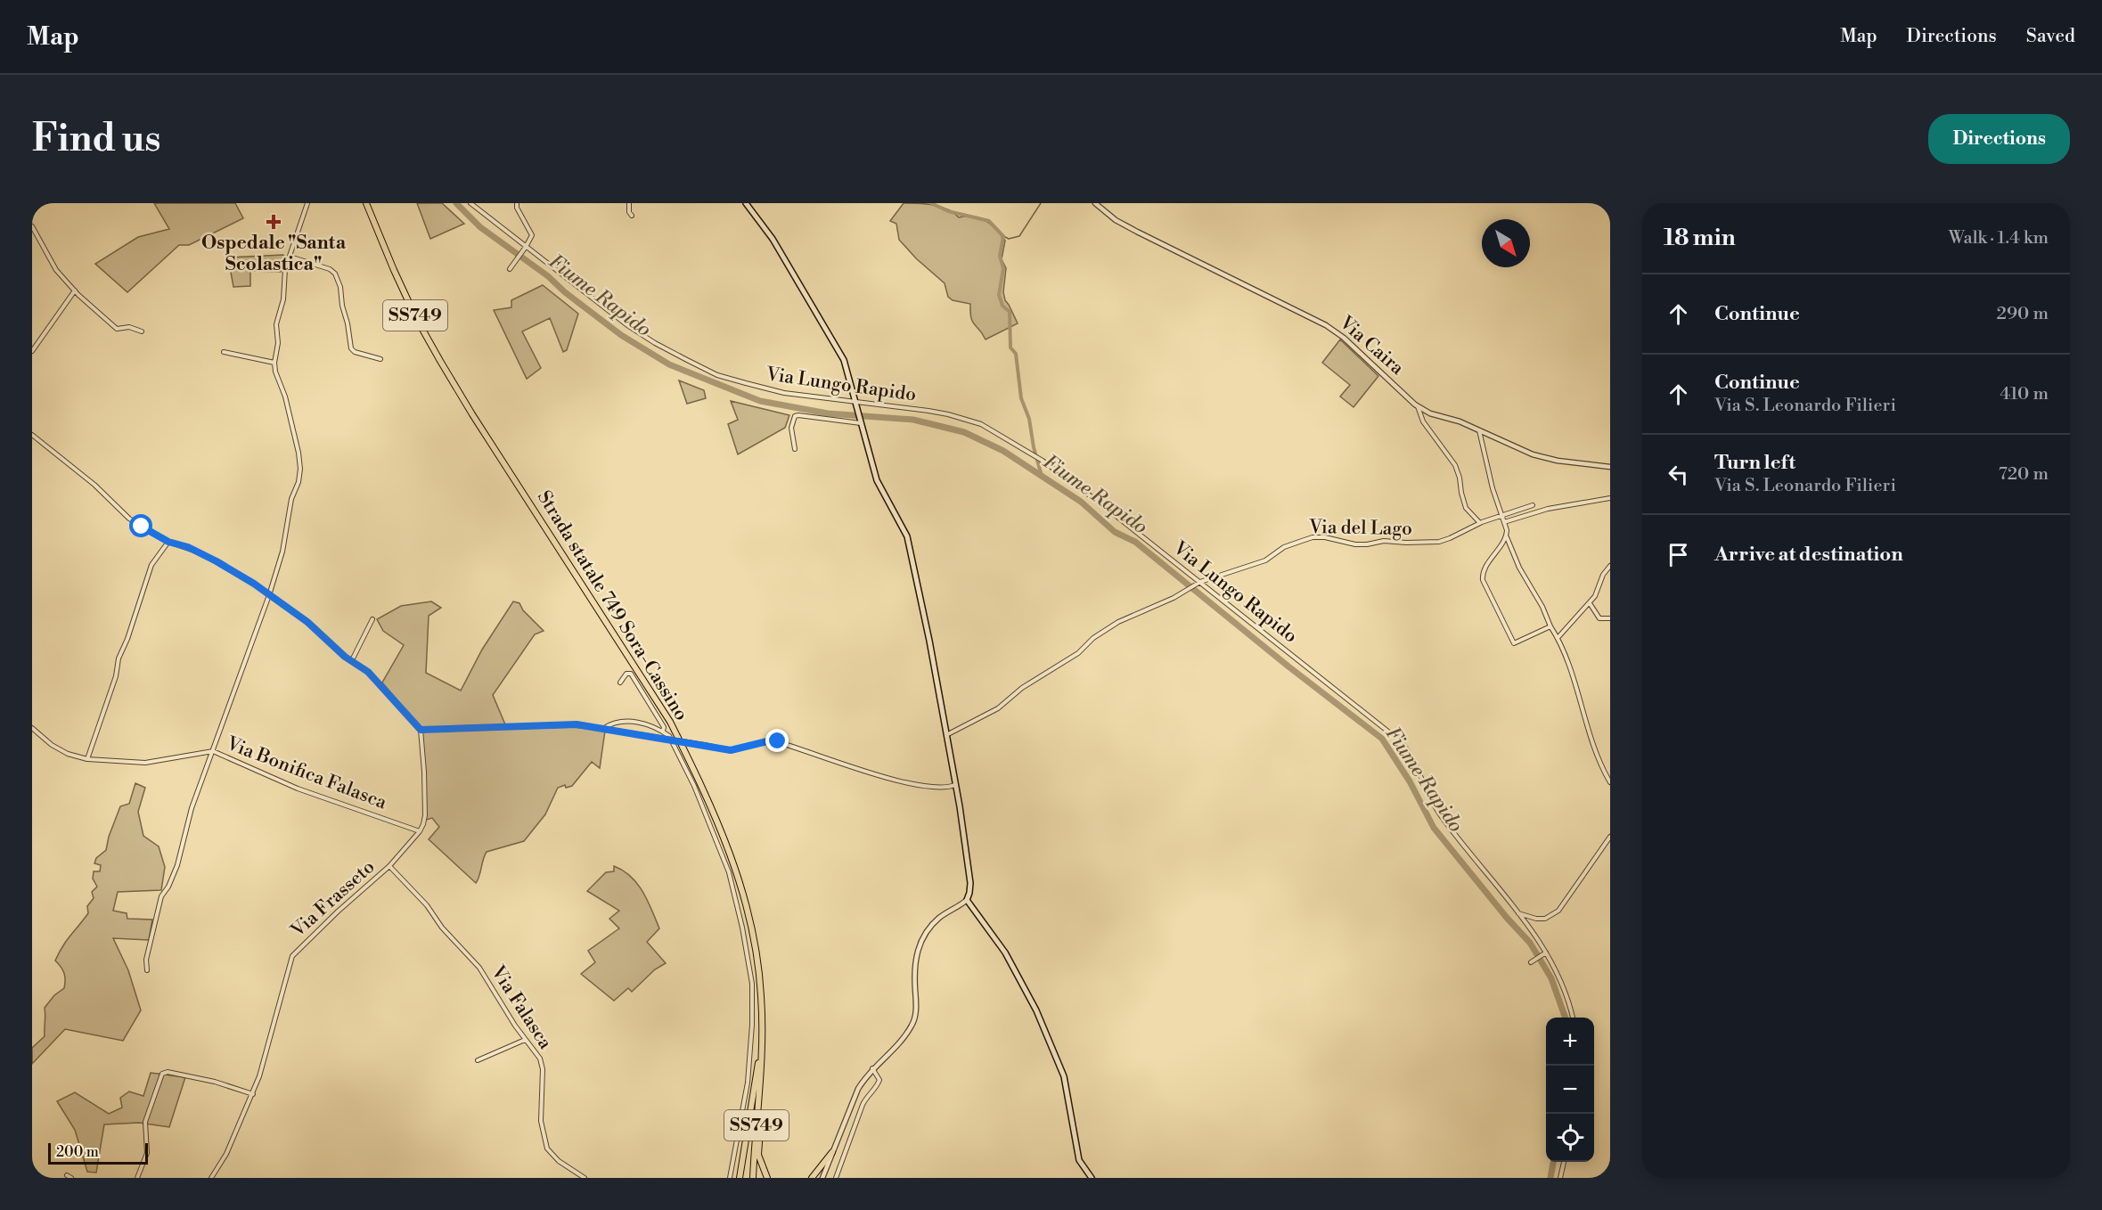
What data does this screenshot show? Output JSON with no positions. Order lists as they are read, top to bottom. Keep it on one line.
{"streets":{"highway":["SS749","Strada statale 749 Sora-Cassino"],"street":["Via Caira","Via Lungo Rapido","Via del Lago","Via Bonifica Falasca","Via Frasseto","Via Falasca"]},"crossings":[["Via Lungo Rapido","Via del Lago"],["Via Bonifica Falasca","Via Frasseto"],["Via Frasseto","Via Falasca"]],"water":["Fiume Rapido"],"places":{"health":["Ospedale \"Santa Scolastica\""]},"scale_bar":"200 m","north":"bottom right","page":{"header":"Map","nav":["Map","Directions","Saved"],"buttons":"Directions","title":"Find us","heading":["18 min","Walk · 1.4 km"],"list":[["Continue","290 m"],["Continue","Via S. Leonardo Filieri","410 m"],["Turn left","Via S. Leonardo Filieri","720 m"],"Arrive at destination"],"map_buttons":["+","−"],"scale":"200 m"}}
